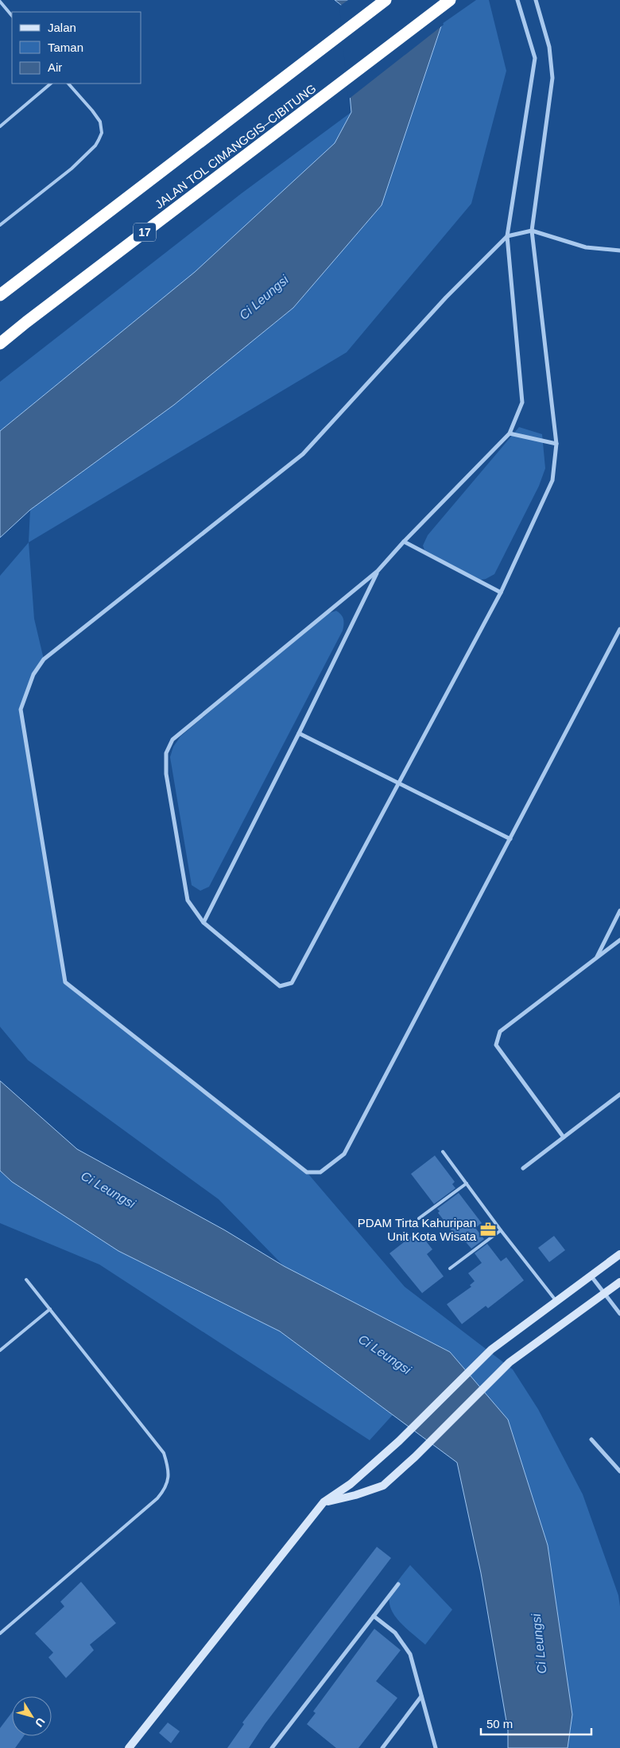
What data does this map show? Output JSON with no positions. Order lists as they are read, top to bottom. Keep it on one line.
{"streets":{"highway":["JALAN TOL CIMANGGIS–CIBITUNG","17"]},"water":["Ci Leungsi"],"places":{"office":["PDAM Tirta Kahuripan Unit Kota Wisata"]},"legend":["Jalan","Taman","Air"],"scale_bar":"50 m","north":"bottom right"}
